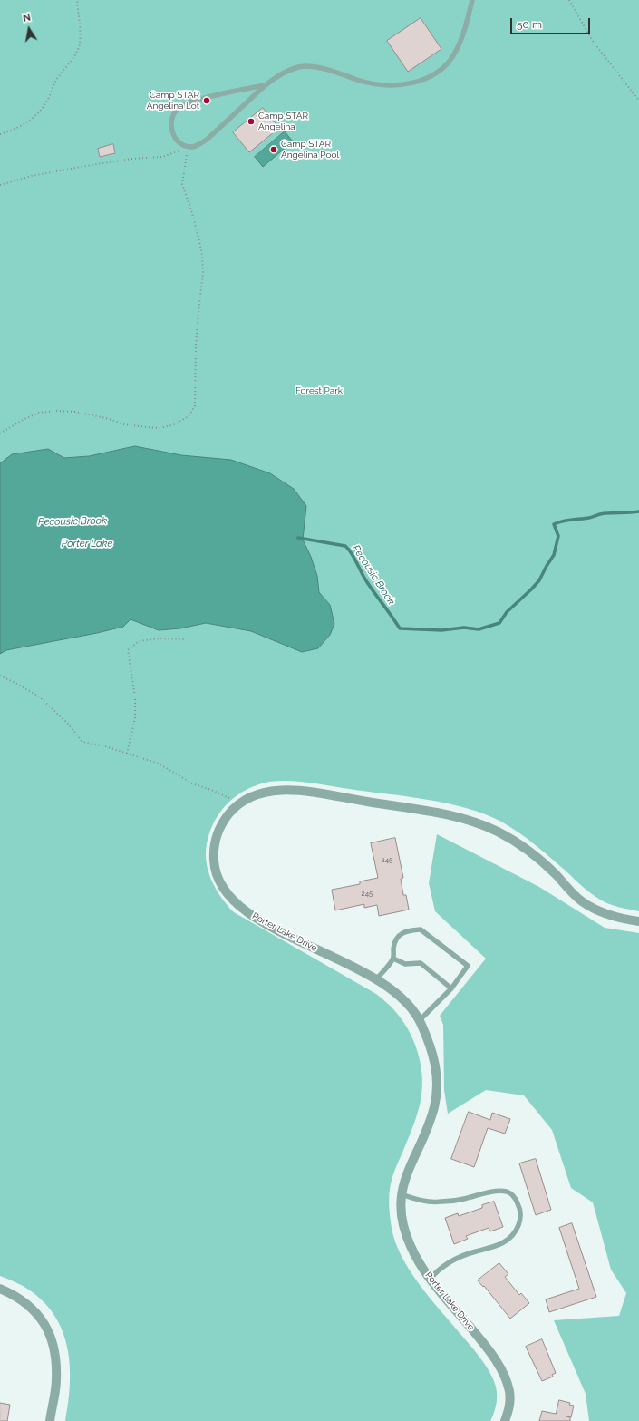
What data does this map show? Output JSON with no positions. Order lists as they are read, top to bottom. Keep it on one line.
{"streets":{"street":["Porter Lake Drive"]},"water":["Pecousic Brook","Porter Lake"],"parks":["Forest Park"],"places":["Camp STAR Angelina Lot","Camp STAR Angelina","Camp STAR Angelina Pool"],"house_numbers":["245","245"],"scale_bar":"50 m","north":"top"}
